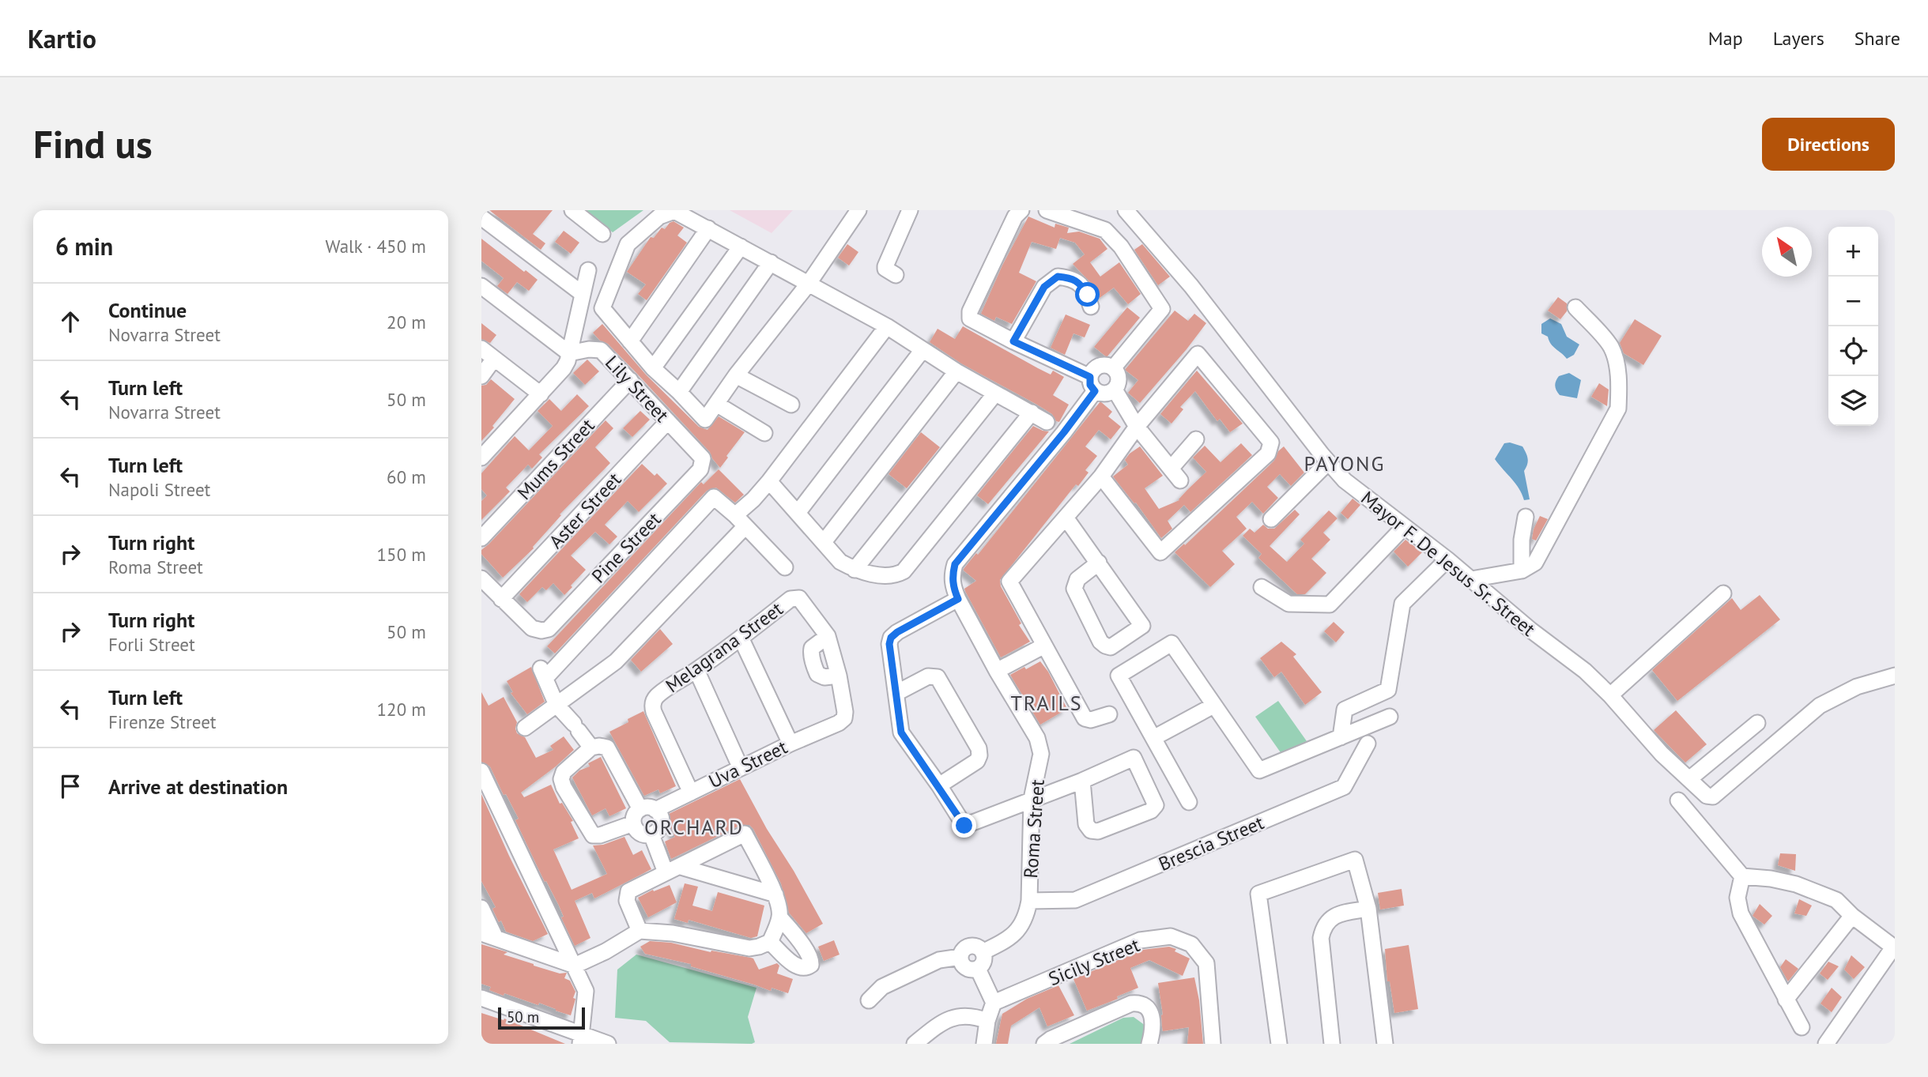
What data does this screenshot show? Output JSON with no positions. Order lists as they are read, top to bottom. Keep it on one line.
{"streets":{"street":["Lily Street","Mums Street","Aster Street","Pine Street","Mayor F. De Jesus Sr. Street","Melagrana Street","Uva Street","Roma Street","Brescia Street","Sicily Street"]},"crossings":[["Lily Street","Mums Street"],["Lily Street","Aster Street"],["Lily Street","Pine Street"],["Aster Street","Pine Street"],["Melagrana Street","Uva Street"],["Roma Street","Brescia Street"]],"districts":["PAYONG","TRAILS","ORCHARD"],"scale_bar":"50 m","north":"top left","page":{"header":"Kartio","nav":["Map","Layers","Share"],"buttons":"Directions","title":"Find us","heading":["6 min","Walk · 450 m"],"map_buttons":["+","−"],"list":[["Continue","Novarra Street","20 m"],["Turn left","Novarra Street","50 m"],["Turn left","Napoli Street","60 m"],["Turn right","Roma Street","150 m"],["Turn right","Forli Street","50 m"],["Turn left","Firenze Street","120 m"],"Arrive at destination"],"scale":"50 m"}}
